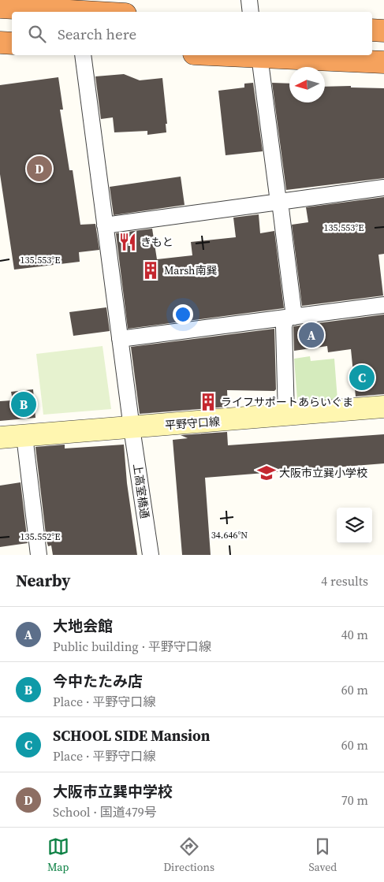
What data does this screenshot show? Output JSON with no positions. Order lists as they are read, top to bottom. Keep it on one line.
{"streets":{"main road":["平野守口線"],"street":["上高室橋通"]},"crossings":[["平野守口線","上高室橋通"]],"places":{"restaurant":["きもと"],"building":["Marsh南巽","ライフサポートあらいぐま"],"school or university":["大阪市立巽小学校"]},"north":"left","page":{"search":"Search here","pins":["D","A","C","B"],"heading":["Nearby","4 results"],"list":[{"mark":"A","name":"大地会館","note":"Public building · 平野守口線","value":"40 m"},{"mark":"B","name":"今中たたみ店","note":"Place · 平野守口線","value":"60 m"},{"mark":"C","name":"SCHOOL SIDE Mansion","note":"Place · 平野守口線","value":"60 m"},{"mark":"D","name":"大阪市立巽中学校","note":"School · 国道479号","value":"70 m"}],"nav":["Map","Directions","Saved"]},"coordinates":["135.553°E","34.646°N","135.552°E"]}
